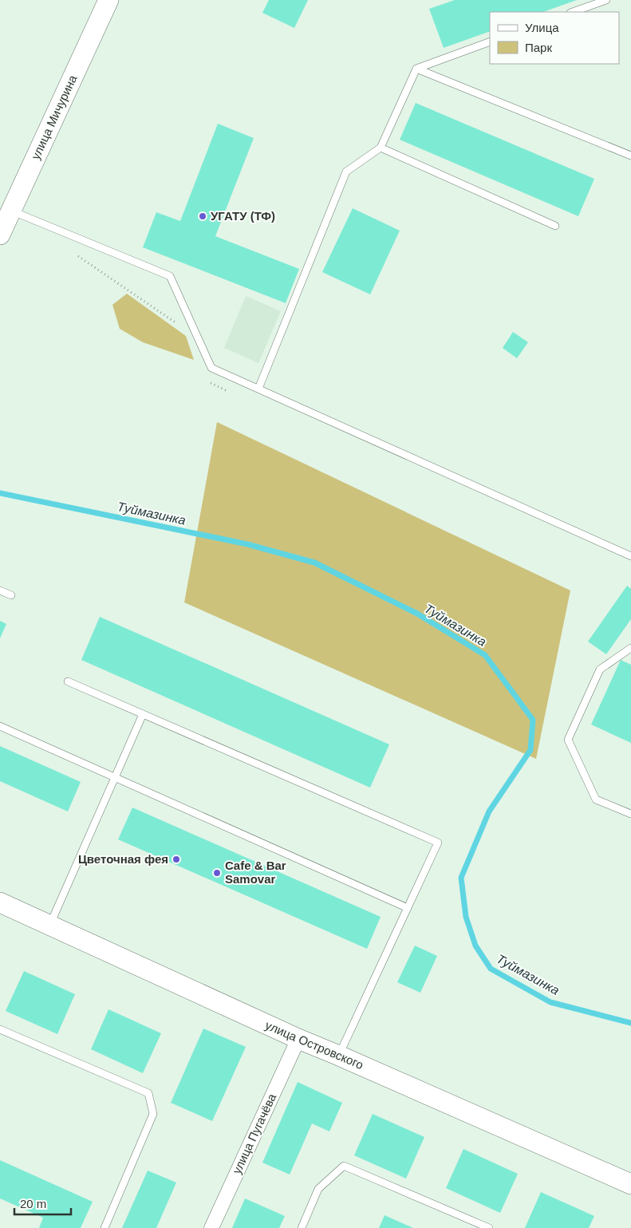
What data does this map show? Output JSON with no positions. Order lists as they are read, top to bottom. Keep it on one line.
{"streets":{"main road":["улица Мичурина","улица Островского"],"street":["улица Пугачёва"]},"crossings":[["улица Островского","улица Пугачёва"]],"water":["Туймазинка"],"places":["УГАТУ (ТФ)","Цветочная фея","Cafe & Bar Samovar"],"legend":["Улица","Парк"],"scale_bar":"20 m"}
